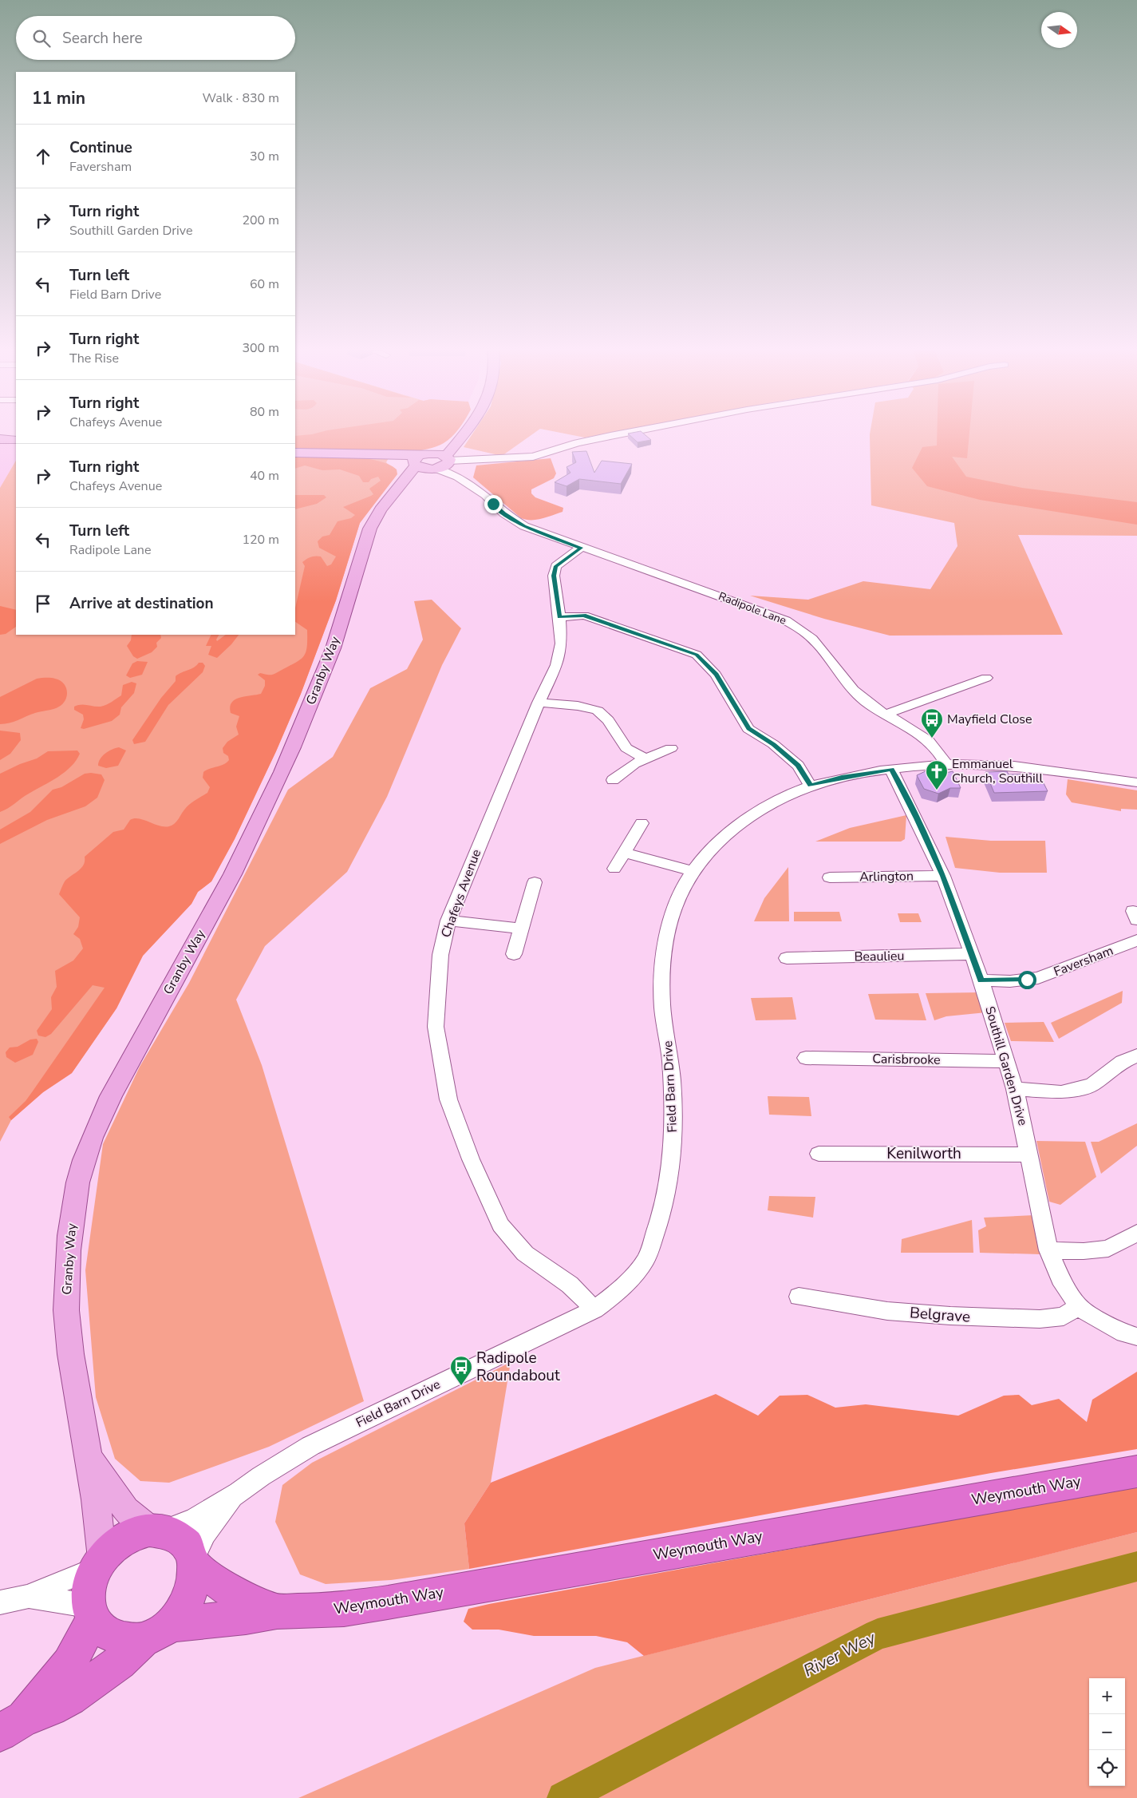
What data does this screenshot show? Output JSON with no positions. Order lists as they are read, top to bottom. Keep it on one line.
{"streets":{"highway":["Weymouth Way"],"main road":["Radipole Lane","Granby Way"],"street":["Arlington","Chafeys Avenue","Beaulieu","Faversham","Carisbrooke","Southill Garden Drive","Field Barn Drive","Kenilworth","Belgrave"]},"crossings":[["Radipole Lane","Granby Way"],["Radipole Lane","Chafeys Avenue"],["Radipole Lane","Field Barn Drive"],["Granby Way","Field Barn Drive"],["Granby Way","Weymouth Way"],["Arlington","Southill Garden Drive"],["Chafeys Avenue","Field Barn Drive"],["Beaulieu","Southill Garden Drive"],["Faversham","Southill Garden Drive"],["Carisbrooke","Southill Garden Drive"],["Southill Garden Drive","Field Barn Drive"],["Southill Garden Drive","Kenilworth"],["Southill Garden Drive","Belgrave"],["Field Barn Drive","Weymouth Way"]],"water":["River Wey"],"places":{"bus stop":["Mayfield Close","Radipole Roundabout"],"church":["Emmanuel Church, Southill"]},"north":"right","page":{"search":"Search here","heading":["11 min","Walk · 830 m"],"list":[["Continue","Faversham","30 m"],["Turn right","Southill Garden Drive","200 m"],["Turn left","Field Barn Drive","60 m"],["Turn right","The Rise","300 m"],["Turn right","Chafeys Avenue","80 m"],["Turn right","Chafeys Avenue","40 m"],["Turn left","Radipole Lane","120 m"],"Arrive at destination"],"map_buttons":["+","−"]}}
